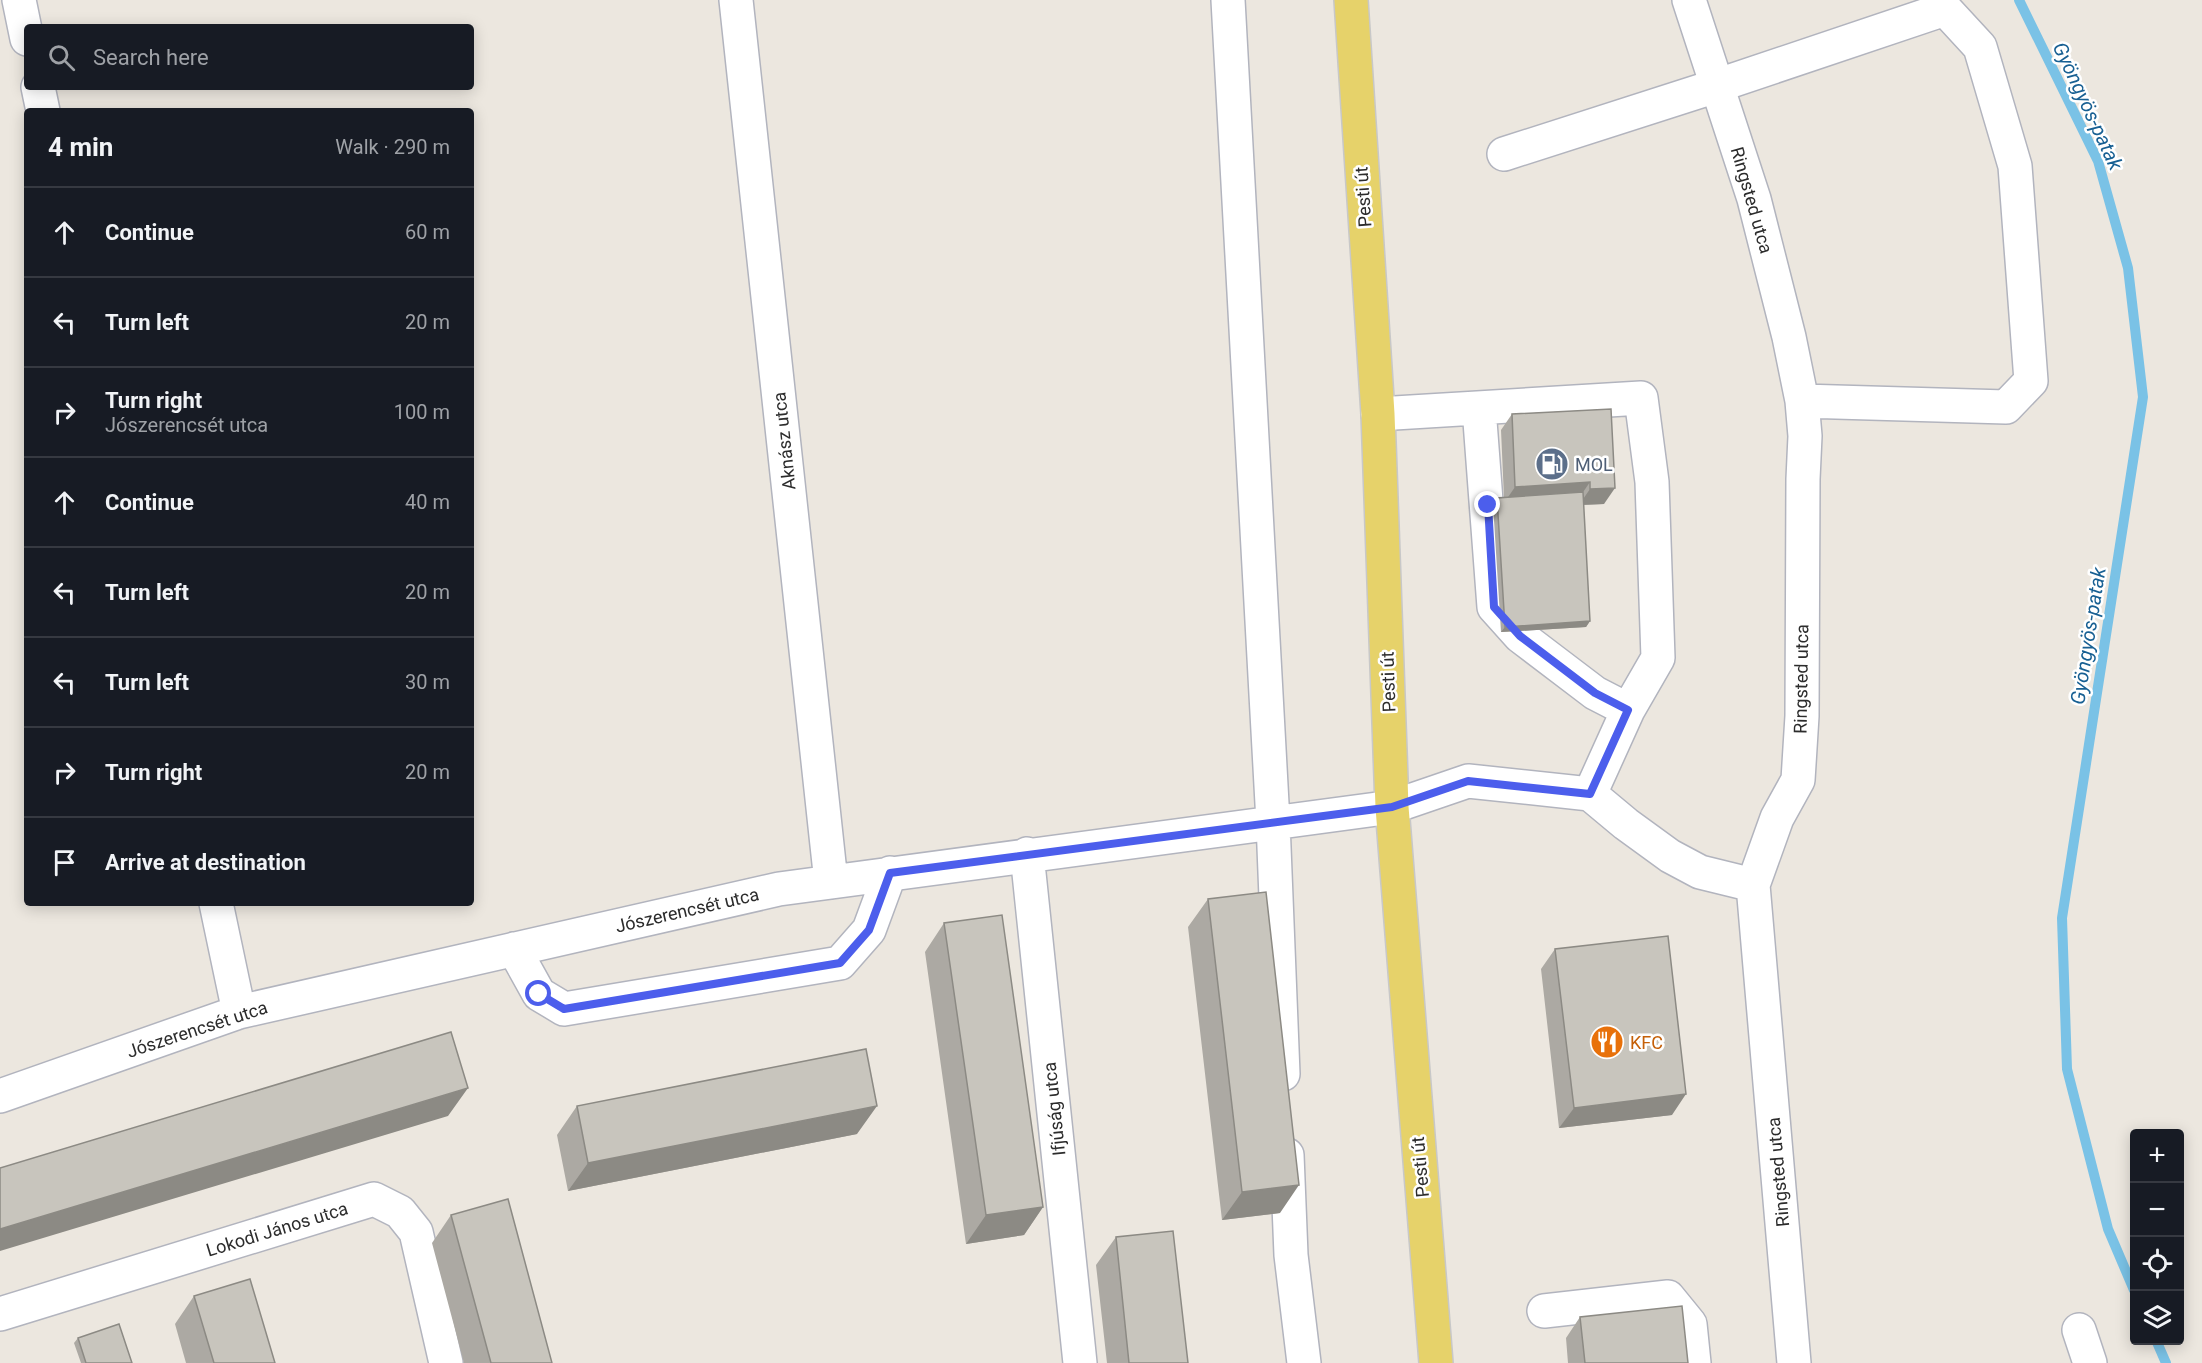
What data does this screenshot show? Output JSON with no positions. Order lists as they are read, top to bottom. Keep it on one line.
{"streets":{"main road":["Pesti út"],"street":["Ringsted utca","Aknász utca","Jószerencsét utca","Ifjúság utca","Lokodi János utca"]},"crossings":[["Pesti út","Jószerencsét utca"],["Aknász utca","Jószerencsét utca"],["Jószerencsét utca","Ifjúság utca"]],"water":["Gyöngyös-patak"],"places":{"fuel station":["MOL"],"restaurant":["KFC"]},"page":{"search":"Search here","heading":["4 min","Walk · 290 m"],"list":[["Continue","60 m"],["Turn left","20 m"],["Turn right","Jószerencsét utca","100 m"],["Continue","40 m"],["Turn left","20 m"],["Turn left","30 m"],["Turn right","20 m"],"Arrive at destination"],"map_buttons":["+","−"]}}
